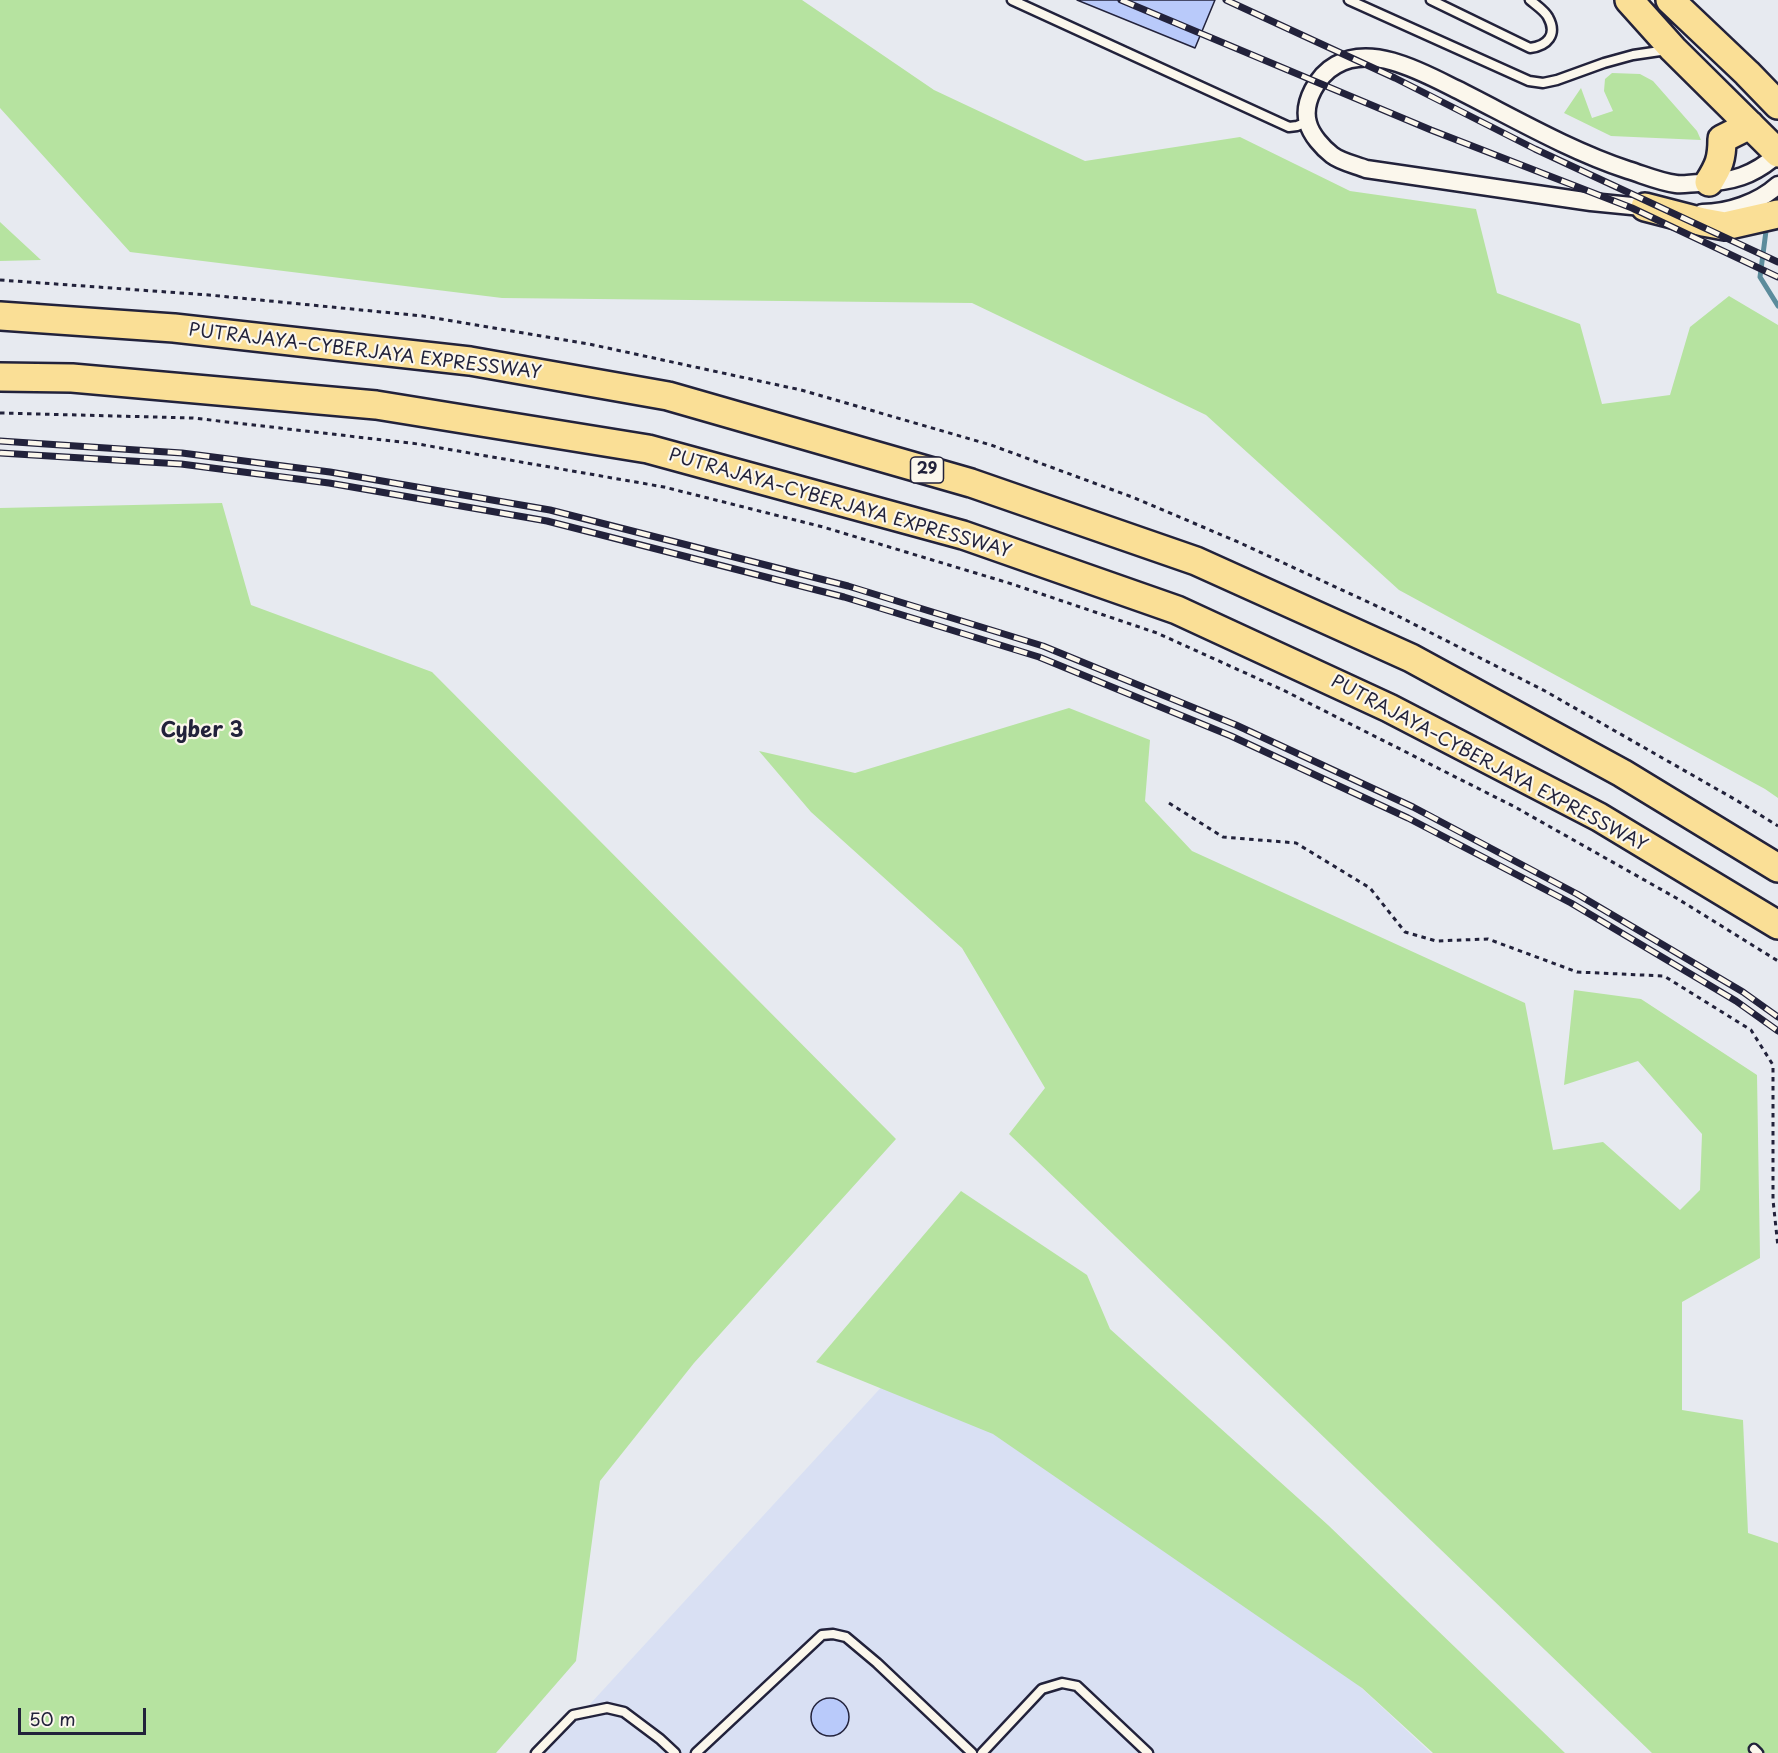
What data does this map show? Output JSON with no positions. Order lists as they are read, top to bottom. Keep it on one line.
{"streets":{"main road":["PUTRAJAYA–CYBERJAYA EXPRESSWAY","29"]},"districts":["Cyber 3"],"scale_bar":"50 m"}
